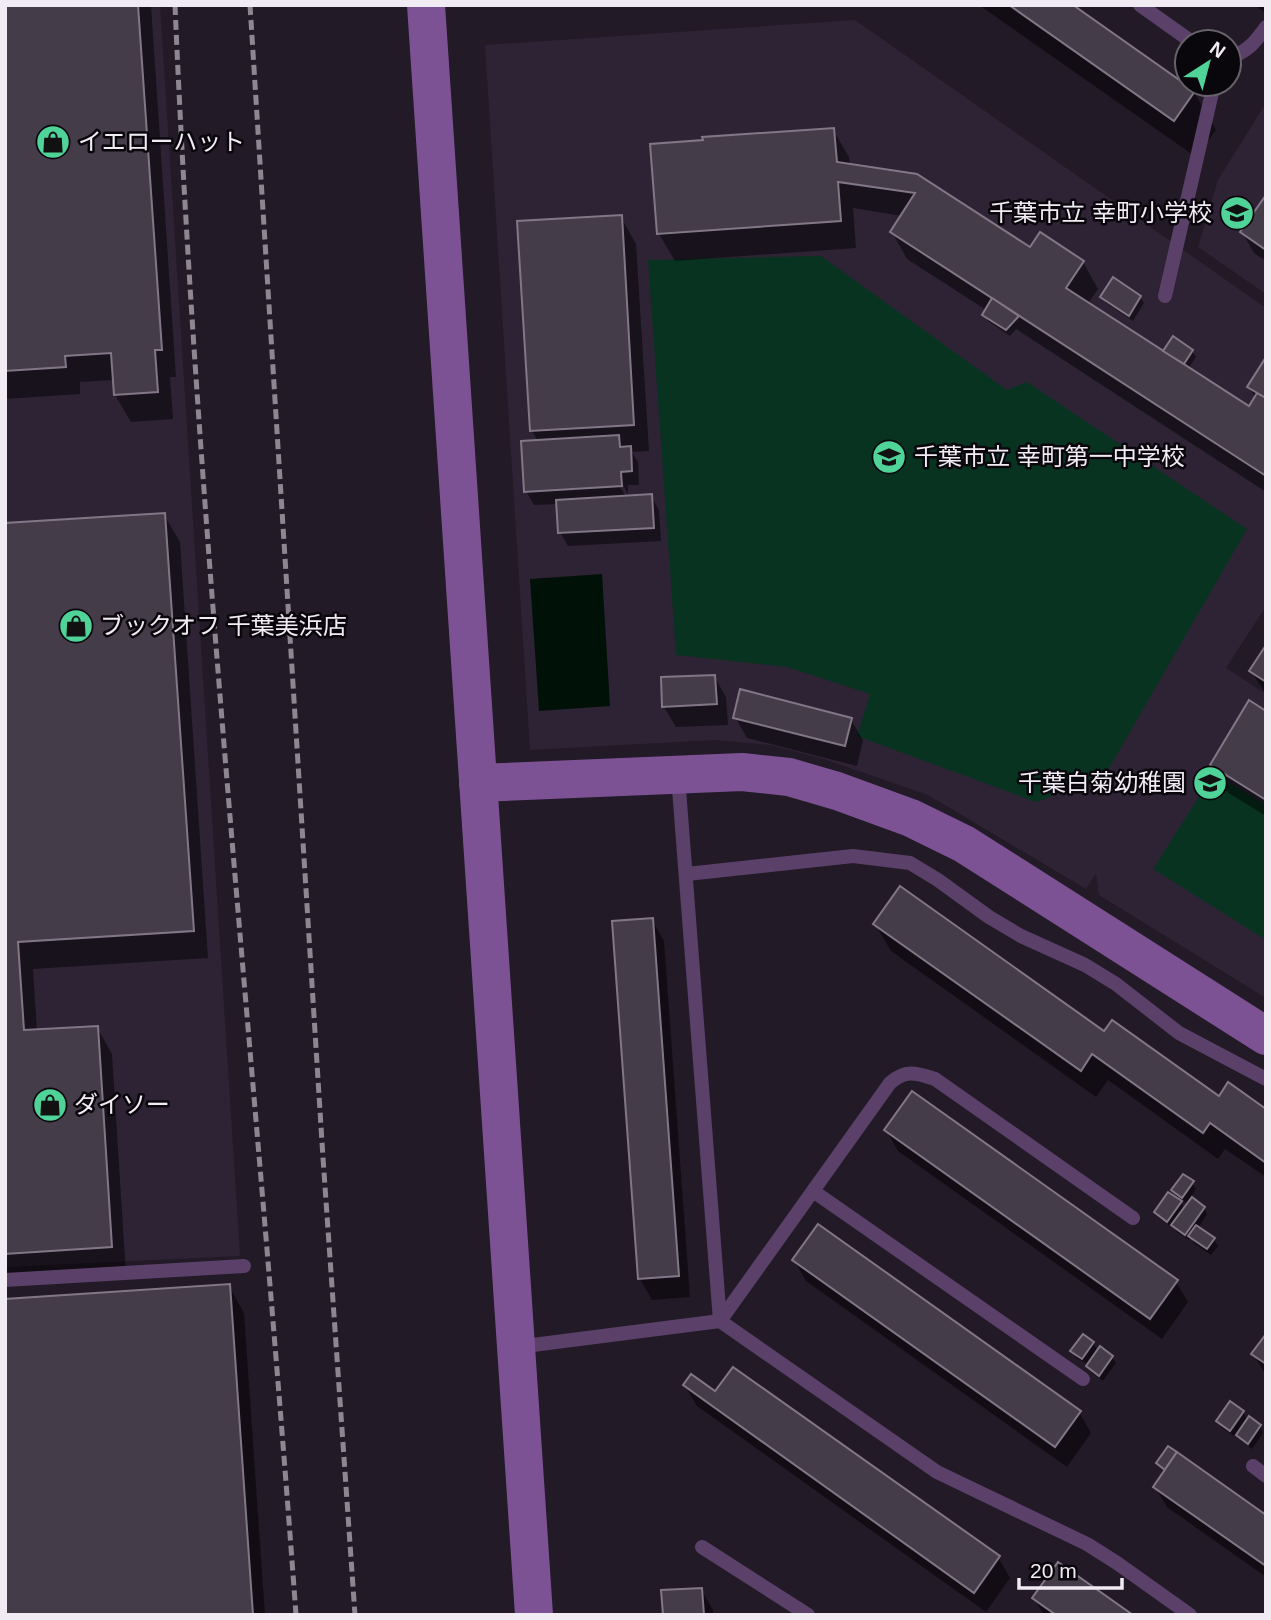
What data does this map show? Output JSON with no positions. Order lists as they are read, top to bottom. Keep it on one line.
{"places":{"shop":["イエローハット","ブックオフ 千葉美浜店","ダイソー"],"school or university":["千葉市立 幸町小学校","千葉市立 幸町第一中学校","千葉白菊幼稚園"]},"scale_bar":"20 m","north":"top right"}
